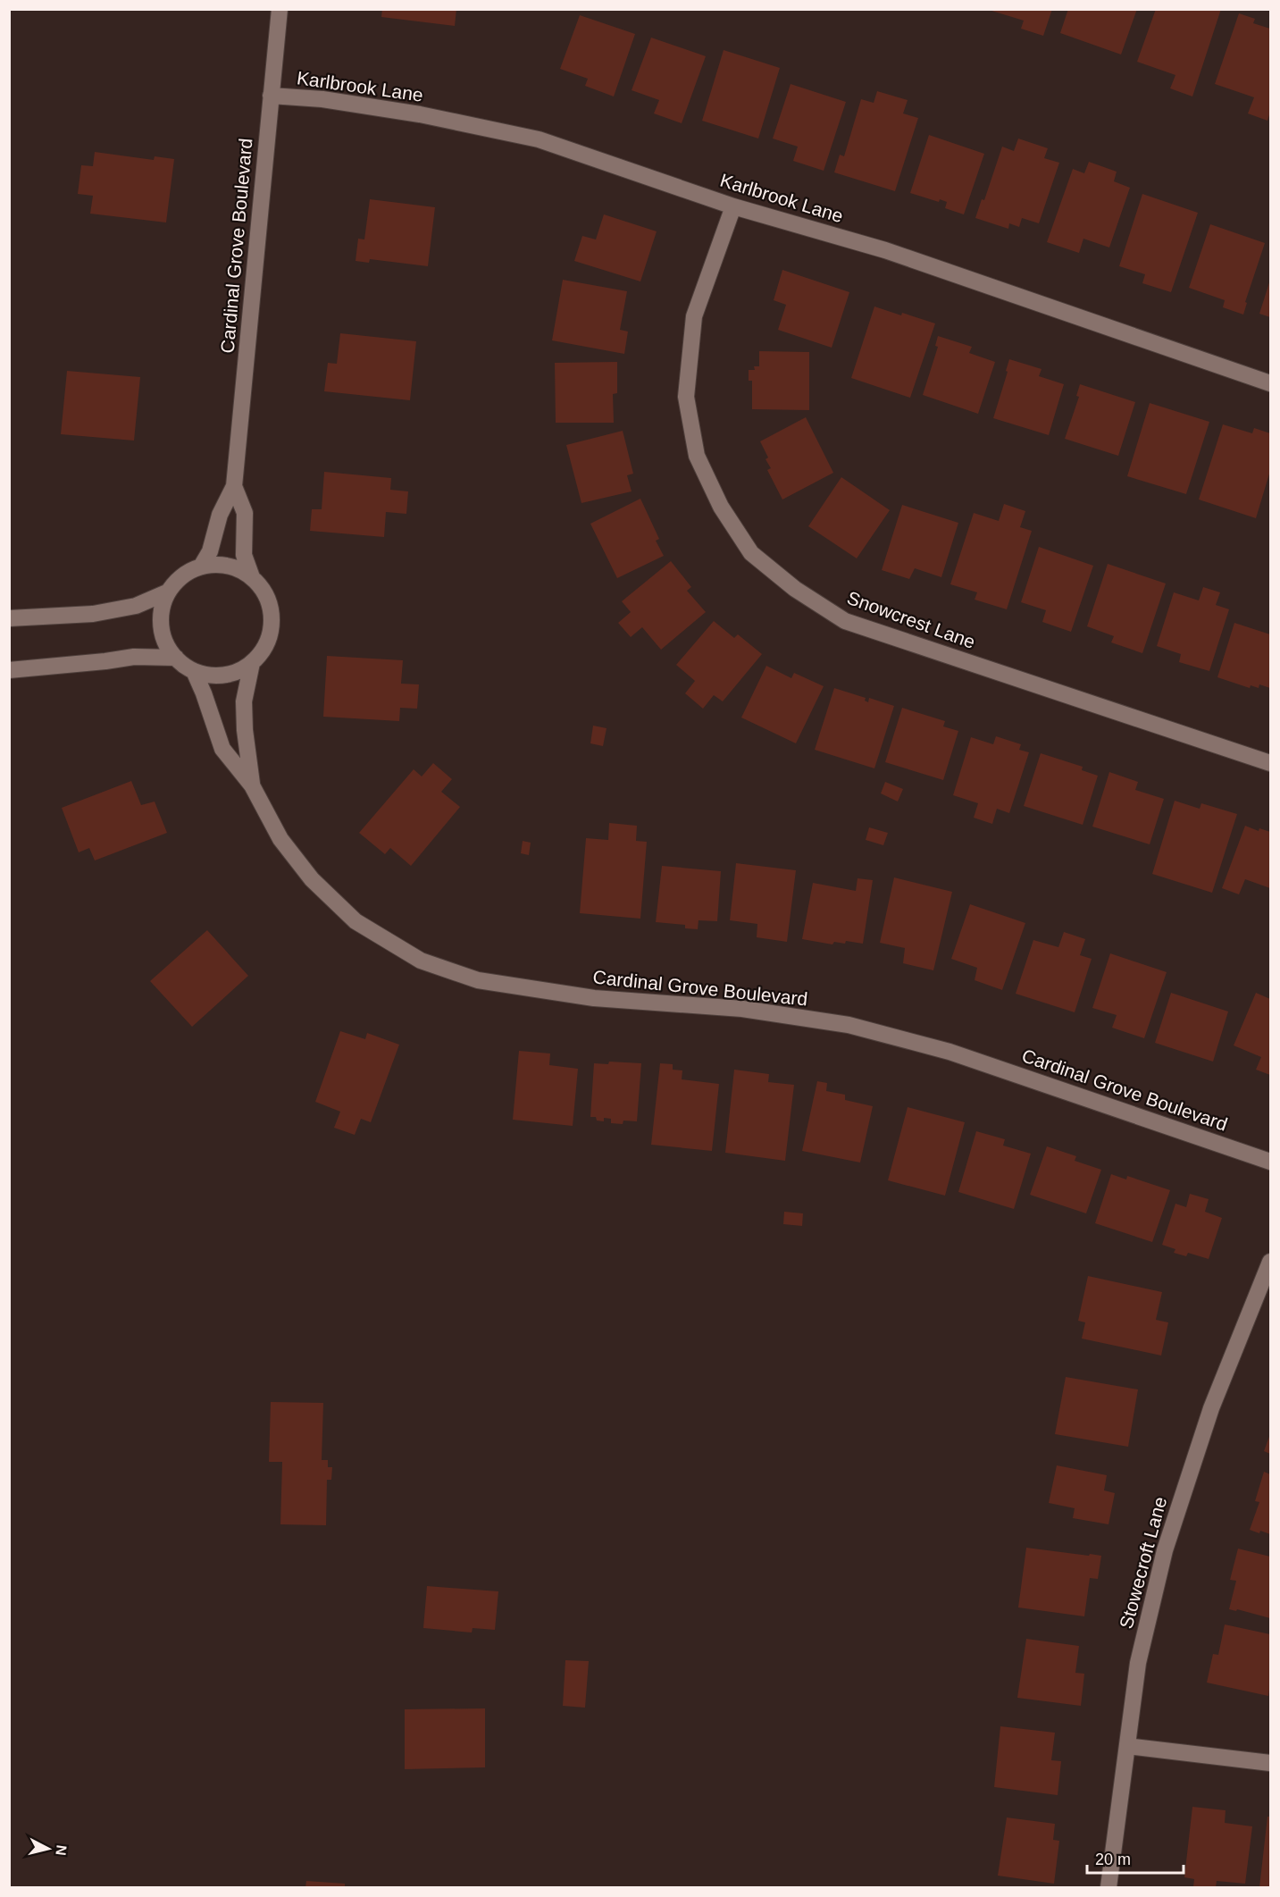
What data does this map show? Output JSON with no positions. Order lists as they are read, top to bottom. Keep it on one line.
{"streets":{"street":["Karlbrook Lane","Cardinal Grove Boulevard","Snowcrest Lane","Stowecroft Lane"]},"crossings":[["Karlbrook Lane","Cardinal Grove Boulevard"],["Karlbrook Lane","Snowcrest Lane"]],"scale_bar":"20 m","north":"right"}
